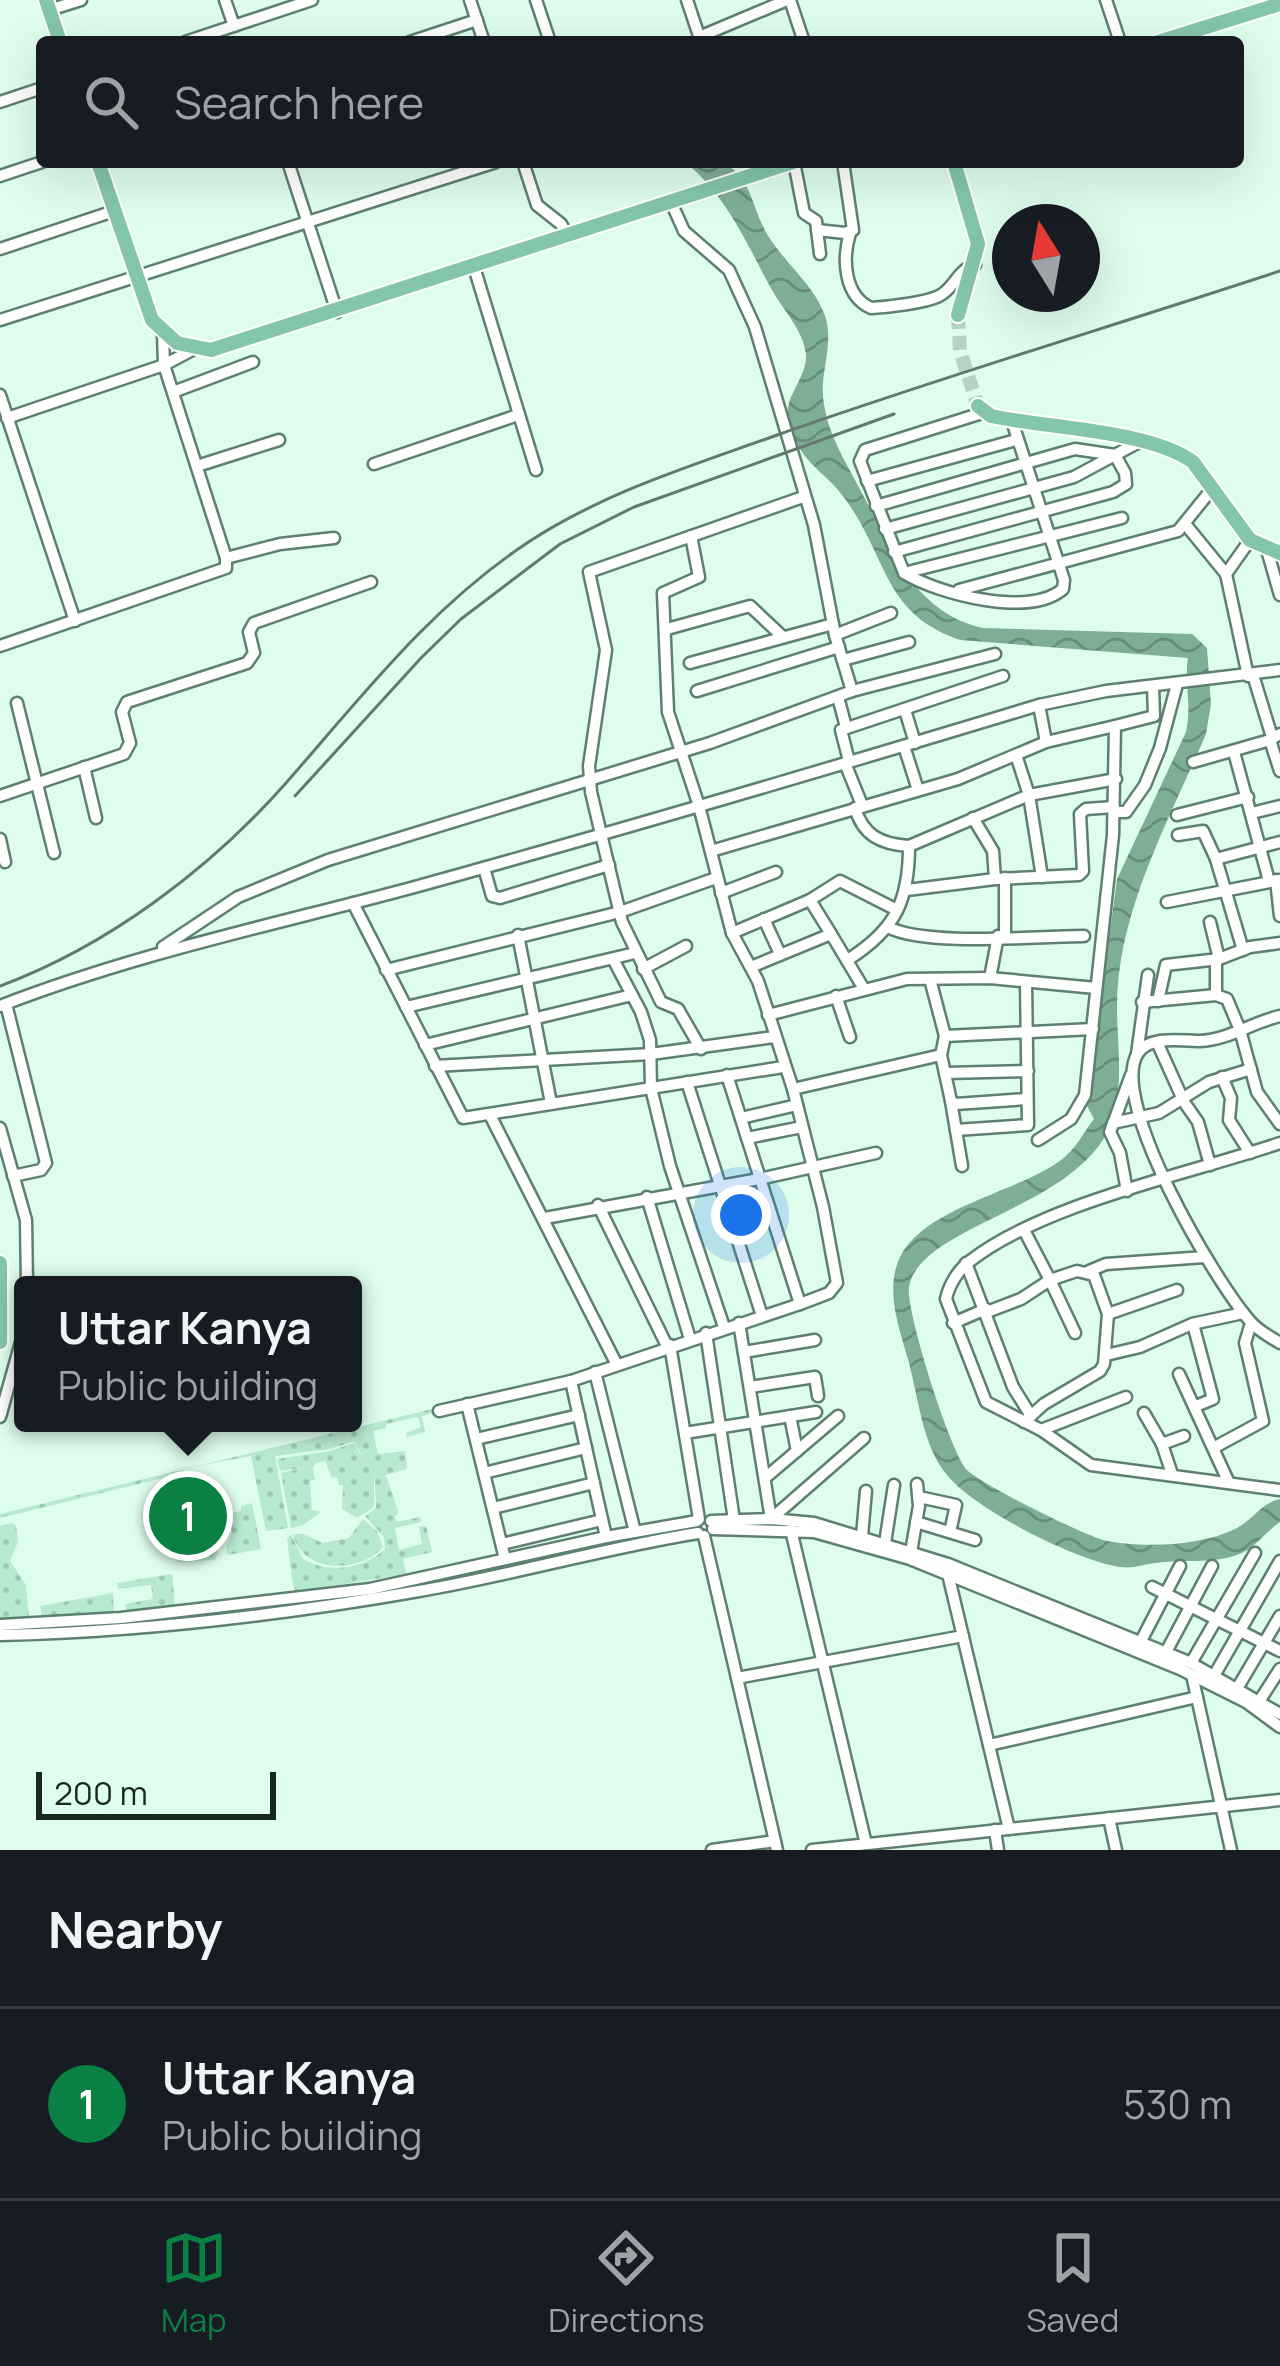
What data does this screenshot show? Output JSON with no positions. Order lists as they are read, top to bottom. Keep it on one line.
{"scale_bar":"200 m","north":"top","page":{"search":"Search here","popup":["Uttar Kanya","Public building"],"pins":"1","scale":"200 m","heading":"Nearby","list":[{"mark":"1","name":"Uttar Kanya","note":"Public building","value":"530 m"}],"nav":["Map","Directions","Saved"]}}
